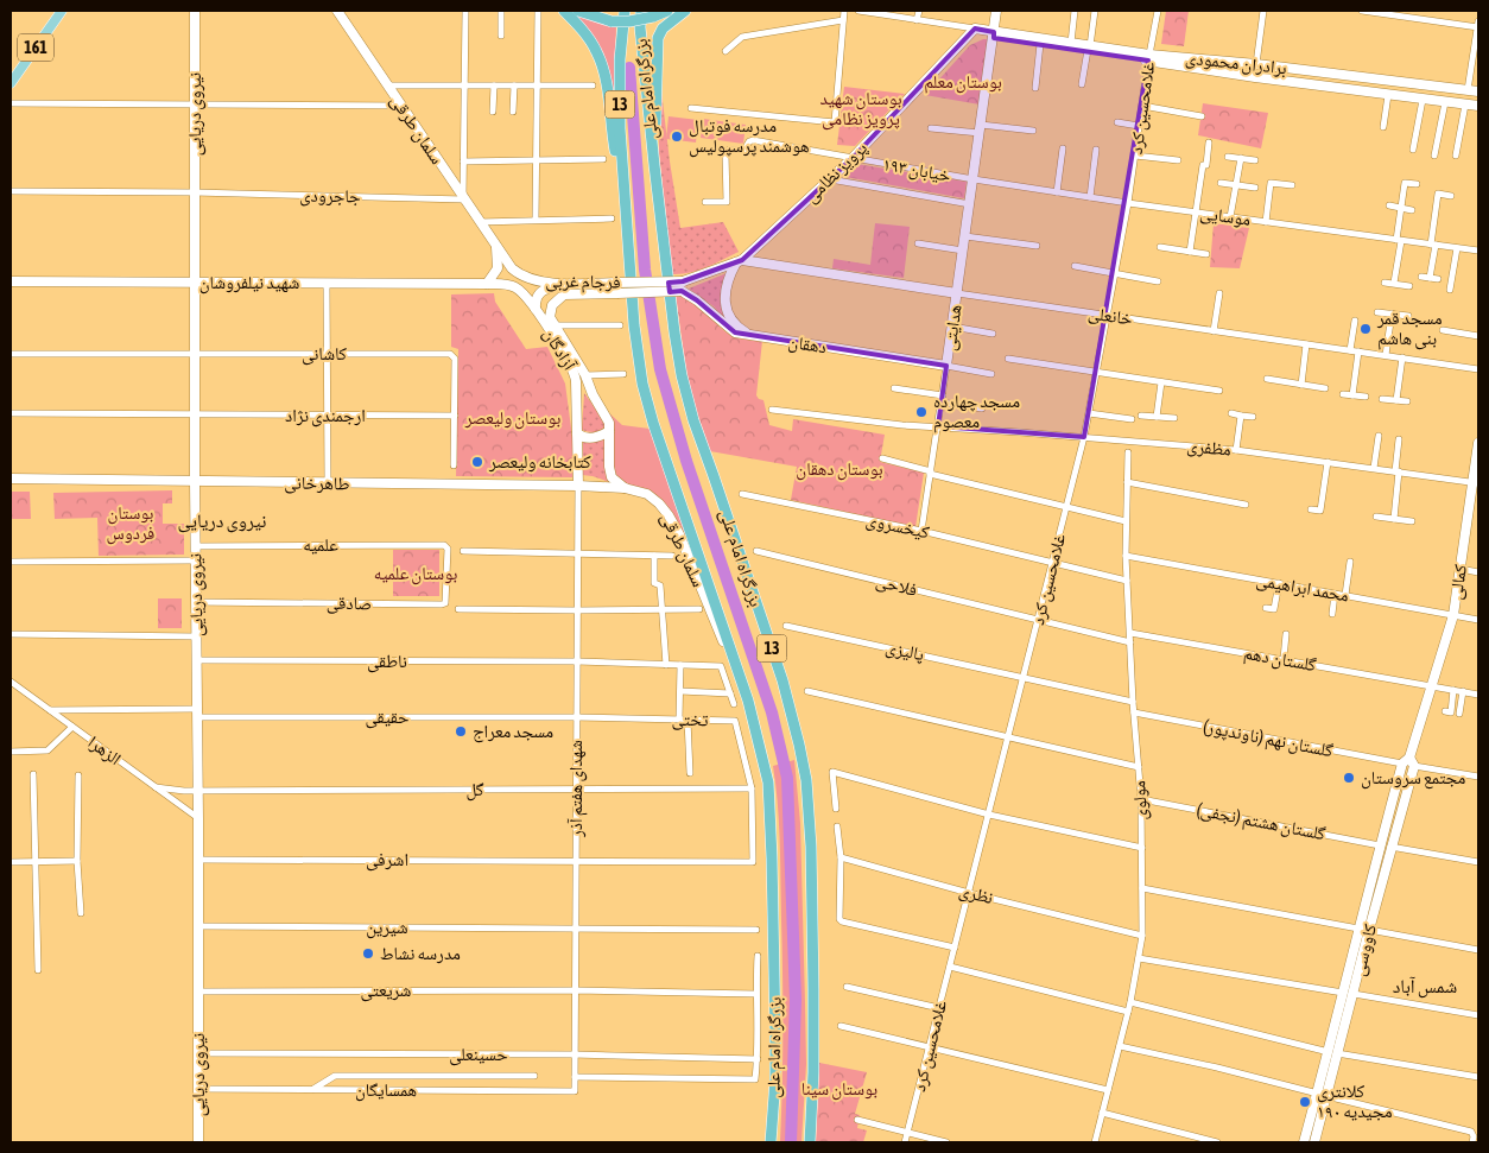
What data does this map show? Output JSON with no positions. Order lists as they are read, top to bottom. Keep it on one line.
{"streets":{"highway":["بزرگراه امام علی","13"],"main road":["161","برادران محمودی","نیروی دریایی","سلمان طرقی","پرویز نظامی","فرجام غربی","شهید نیلفروشان","خانعلی","هدایتی","دهقان","آزادگان","طاهرخانی","کمالی","کاووسی"],"street":["غلامحسین کرد","خیابان ۱۹۳","جاجرودی","موسایی","کاشانی","ارجمندی نژاد","مظفری","کیخسروی","علمیه","فلاحی","محمد ابراهیمی","صادقی","پالیزی","گلستان دهم","ناطقی","حقیقی","تختی","گلستان نهم (ناوندپور)","الزهرا","شهدای هفتم آذر","گل","مولوی","گلستان هشتم (نجفی)","اشرفی","نظری","شیرین","شریعتی","حسینعلی","همسایگان"]},"crossings":[["برادران محمودی","غلامحسین کرد"],["برادران محمودی","هدایتی"],["بزرگراه امام علی","سلمان طرقی"],["غلامحسین کرد","موسایی"],["غلامحسین کرد","خانعلی"],["غلامحسین کرد","هدایتی"],["غلامحسین کرد","مظفری"],["غلامحسین کرد","کیخسروی"],["غلامحسین کرد","فلاحی"],["غلامحسین کرد","پالیزی"],["غلامحسین کرد","نظری"],["نیروی دریایی","جاجرودی"],["نیروی دریایی","شهید نیلفروشان"],["نیروی دریایی","کاشانی"],["نیروی دریایی","ارجمندی نژاد"],["نیروی دریایی","طاهرخانی"],["نیروی دریایی","علمیه"],["نیروی دریایی","صادقی"],["نیروی دریایی","ناطقی"],["نیروی دریایی","حقیقی"],["نیروی دریایی","الزهرا"],["نیروی دریایی","گل"],["نیروی دریایی","اشرفی"],["نیروی دریایی","شیرین"],["نیروی دریایی","شریعتی"],["نیروی دریایی","حسینعلی"],["نیروی دریایی","همسایگان"],["سلمان طرقی","جاجرودی"],["سلمان طرقی","فرجام غربی"],["سلمان طرقی","طاهرخانی"],["خیابان ۱۹۳","پرویز نظامی"],["خیابان ۱۹۳","موسایی"],["خیابان ۱۹۳","هدایتی"],["پرویز نظامی","فرجام غربی"],["پرویز نظامی","خانعلی"],["موسایی","هدایتی"],["فرجام غربی","خانعلی"],["فرجام غربی","دهقان"],["شهید نیلفروشان","آزادگان"],["خانعلی","هدایتی"],["هدایتی","دهقان"],["هدایتی","مظفری"],["هدایتی","کیخسروی"],["آزادگان","طاهرخانی"],["آزادگان","شهدای هفتم آذر"],["کاشانی","ارجمندی نژاد"],["مظفری","کمالی"],["طاهرخانی","شهدای هفتم آذر"],["کیخسروی","مولوی"],["علمیه","صادقی"],["کمالی","محمد ابراهیمی"],["کمالی","کاووسی"],["فلاحی","مولوی"],["محمد ابراهیمی","مولوی"],["محمد ابراهیمی","کاووسی"],["پالیزی","مولوی"],["گلستان دهم","مولوی"],["گلستان دهم","کاووسی"],["ناطقی","شهدای هفتم آذر"],["حقیقی","تختی"],["حقیقی","الزهرا"],["حقیقی","شهدای هفتم آذر"],["تختی","شهدای هفتم آذر"],["تختی","گل"],["تختی","اشرفی"],["گلستان نهم (ناوندپور)","مولوی"],["گلستان نهم (ناوندپور)","کاووسی"],["الزهرا","گل"],["شهدای هفتم آذر","گل"],["شهدای هفتم آذر","اشرفی"],["شهدای هفتم آذر","شیرین"],["شهدای هفتم آذر","شریعتی"],["شهدای هفتم آذر","حسینعلی"],["شهدای هفتم آذر","همسایگان"],["گل","اشرفی"],["مولوی","گلستان هشتم (نجفی)"],["مولوی","نظری"],["گلستان هشتم (نجفی)","کاووسی"]],"districts":["نیروی دریایی","شمس آباد"],"parks":["بوستان معلم","بوستان شهید پرویز نظامی","بوستان ولیعصر","بوستان دهقان","بوستان فردوس","بوستان علمیه","بوستان سینا"],"places":["مدرسه فوتبال هوشمند پرسپولیس","مسجد قمر بنی هاشم","مسجد چهارده معصوم","کتابخانه ولیعصر","مسجد معراج","مجتمع سروستان","مدرسه نشاط","کلانتری ۱۹۰ مجیدیه"]}
